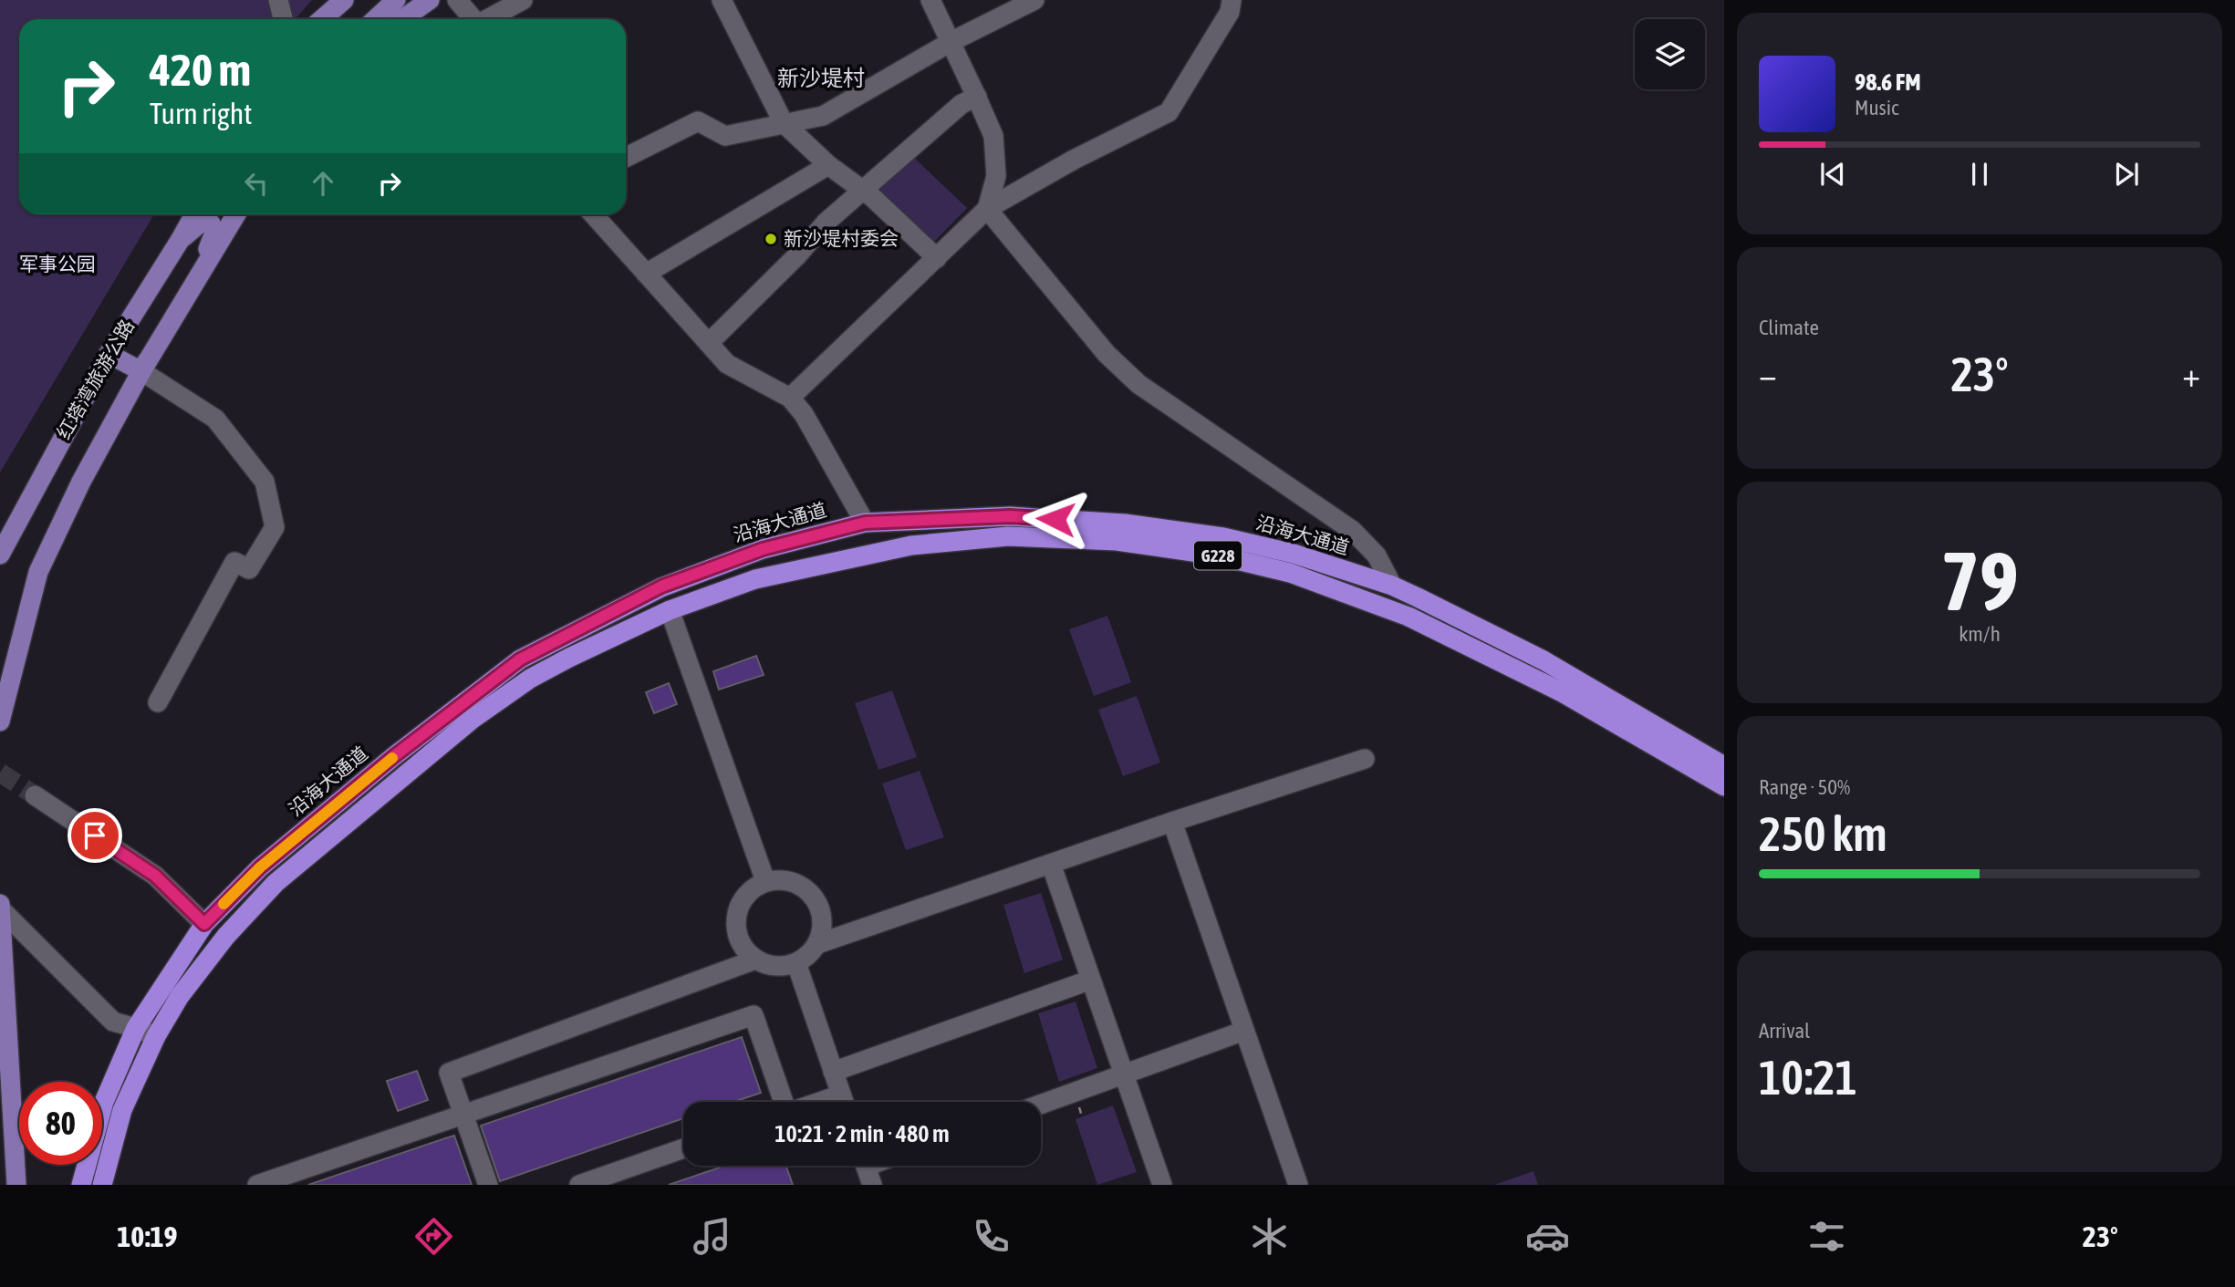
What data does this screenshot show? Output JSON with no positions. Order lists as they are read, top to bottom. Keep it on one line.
{"streets":{"highway":["沿海大通道","G228"],"main road":["红塔湾旅游公路"]},"districts":["新沙堤村"],"parks":["军事公园"],"places":["新沙堤村委会"],"page":{"turn":["420 m","Turn right"],"song":["98.6 FM","Music"],"tile":["Climate",["79","km/h"],["Range · 50%","250 km"],["Arrival","10:21"]],"heat":["−","23°","+"],"limit":"80","trip":"10:21 · 2 min · 480 m","tabs":["10:19","23°"]}}
